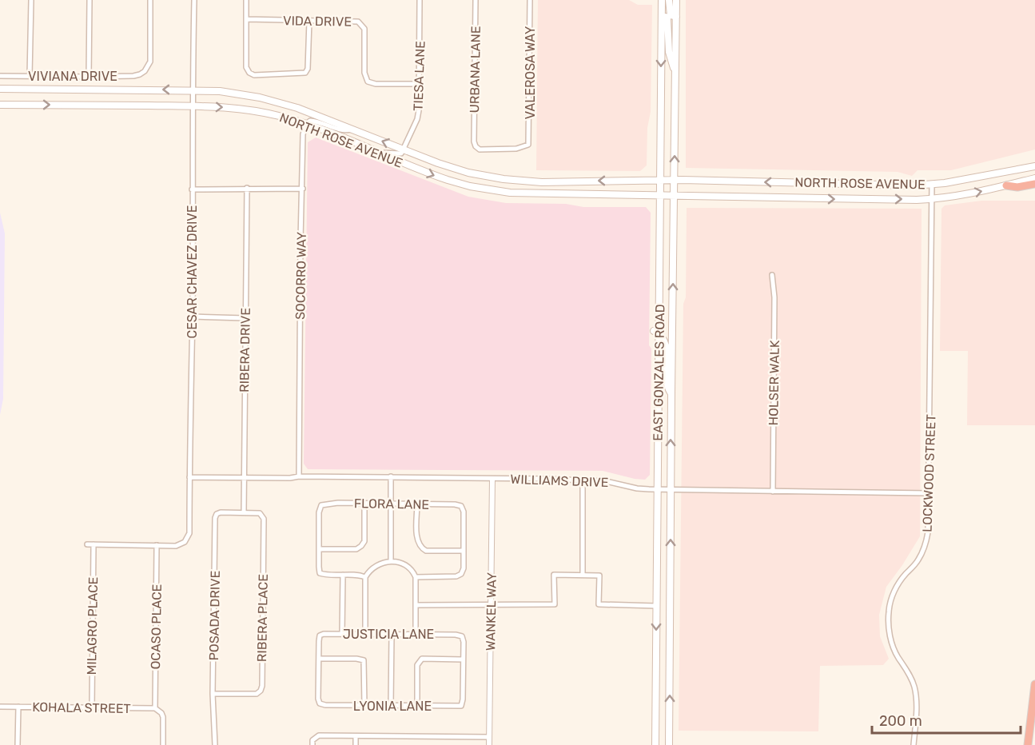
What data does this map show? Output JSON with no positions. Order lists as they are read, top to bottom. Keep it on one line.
{"streets":{"main road":["NORTH ROSE AVENUE","EAST GONZALES ROAD"],"street":["VIDA DRIVE","URBANA LANE","VALEROSA WAY","VIVIANA DRIVE","TIESA LANE","CESAR CHAVEZ DRIVE","SOCORRO WAY","RIBERA DRIVE","HOLSER WALK","LOCKWOOD STREET","WILLIAMS DRIVE","FLORA LANE","WANKEL WAY","POSADA DRIVE","RIBERA PLACE","MILAGRO PLACE","OCASO PLACE","JUSTICIA LANE","LYONIA LANE","KOHALA STREET"]},"crossings":[["VIDA DRIVE","TIESA LANE"],["URBANA LANE","VALEROSA WAY"],["TIESA LANE","NORTH ROSE AVENUE"],["NORTH ROSE AVENUE","CESAR CHAVEZ DRIVE"],["NORTH ROSE AVENUE","SOCORRO WAY"],["NORTH ROSE AVENUE","EAST GONZALES ROAD"],["NORTH ROSE AVENUE","LOCKWOOD STREET"],["CESAR CHAVEZ DRIVE","WILLIAMS DRIVE"],["CESAR CHAVEZ DRIVE","OCASO PLACE"],["SOCORRO WAY","WILLIAMS DRIVE"],["RIBERA DRIVE","WILLIAMS DRIVE"],["RIBERA DRIVE","POSADA DRIVE"],["RIBERA DRIVE","RIBERA PLACE"],["EAST GONZALES ROAD","WILLIAMS DRIVE"],["HOLSER WALK","WILLIAMS DRIVE"],["LOCKWOOD STREET","WILLIAMS DRIVE"],["WILLIAMS DRIVE","WANKEL WAY"],["POSADA DRIVE","RIBERA PLACE"],["MILAGRO PLACE","KOHALA STREET"],["OCASO PLACE","KOHALA STREET"],["JUSTICIA LANE","LYONIA LANE"]],"scale_bar":"200 m"}
